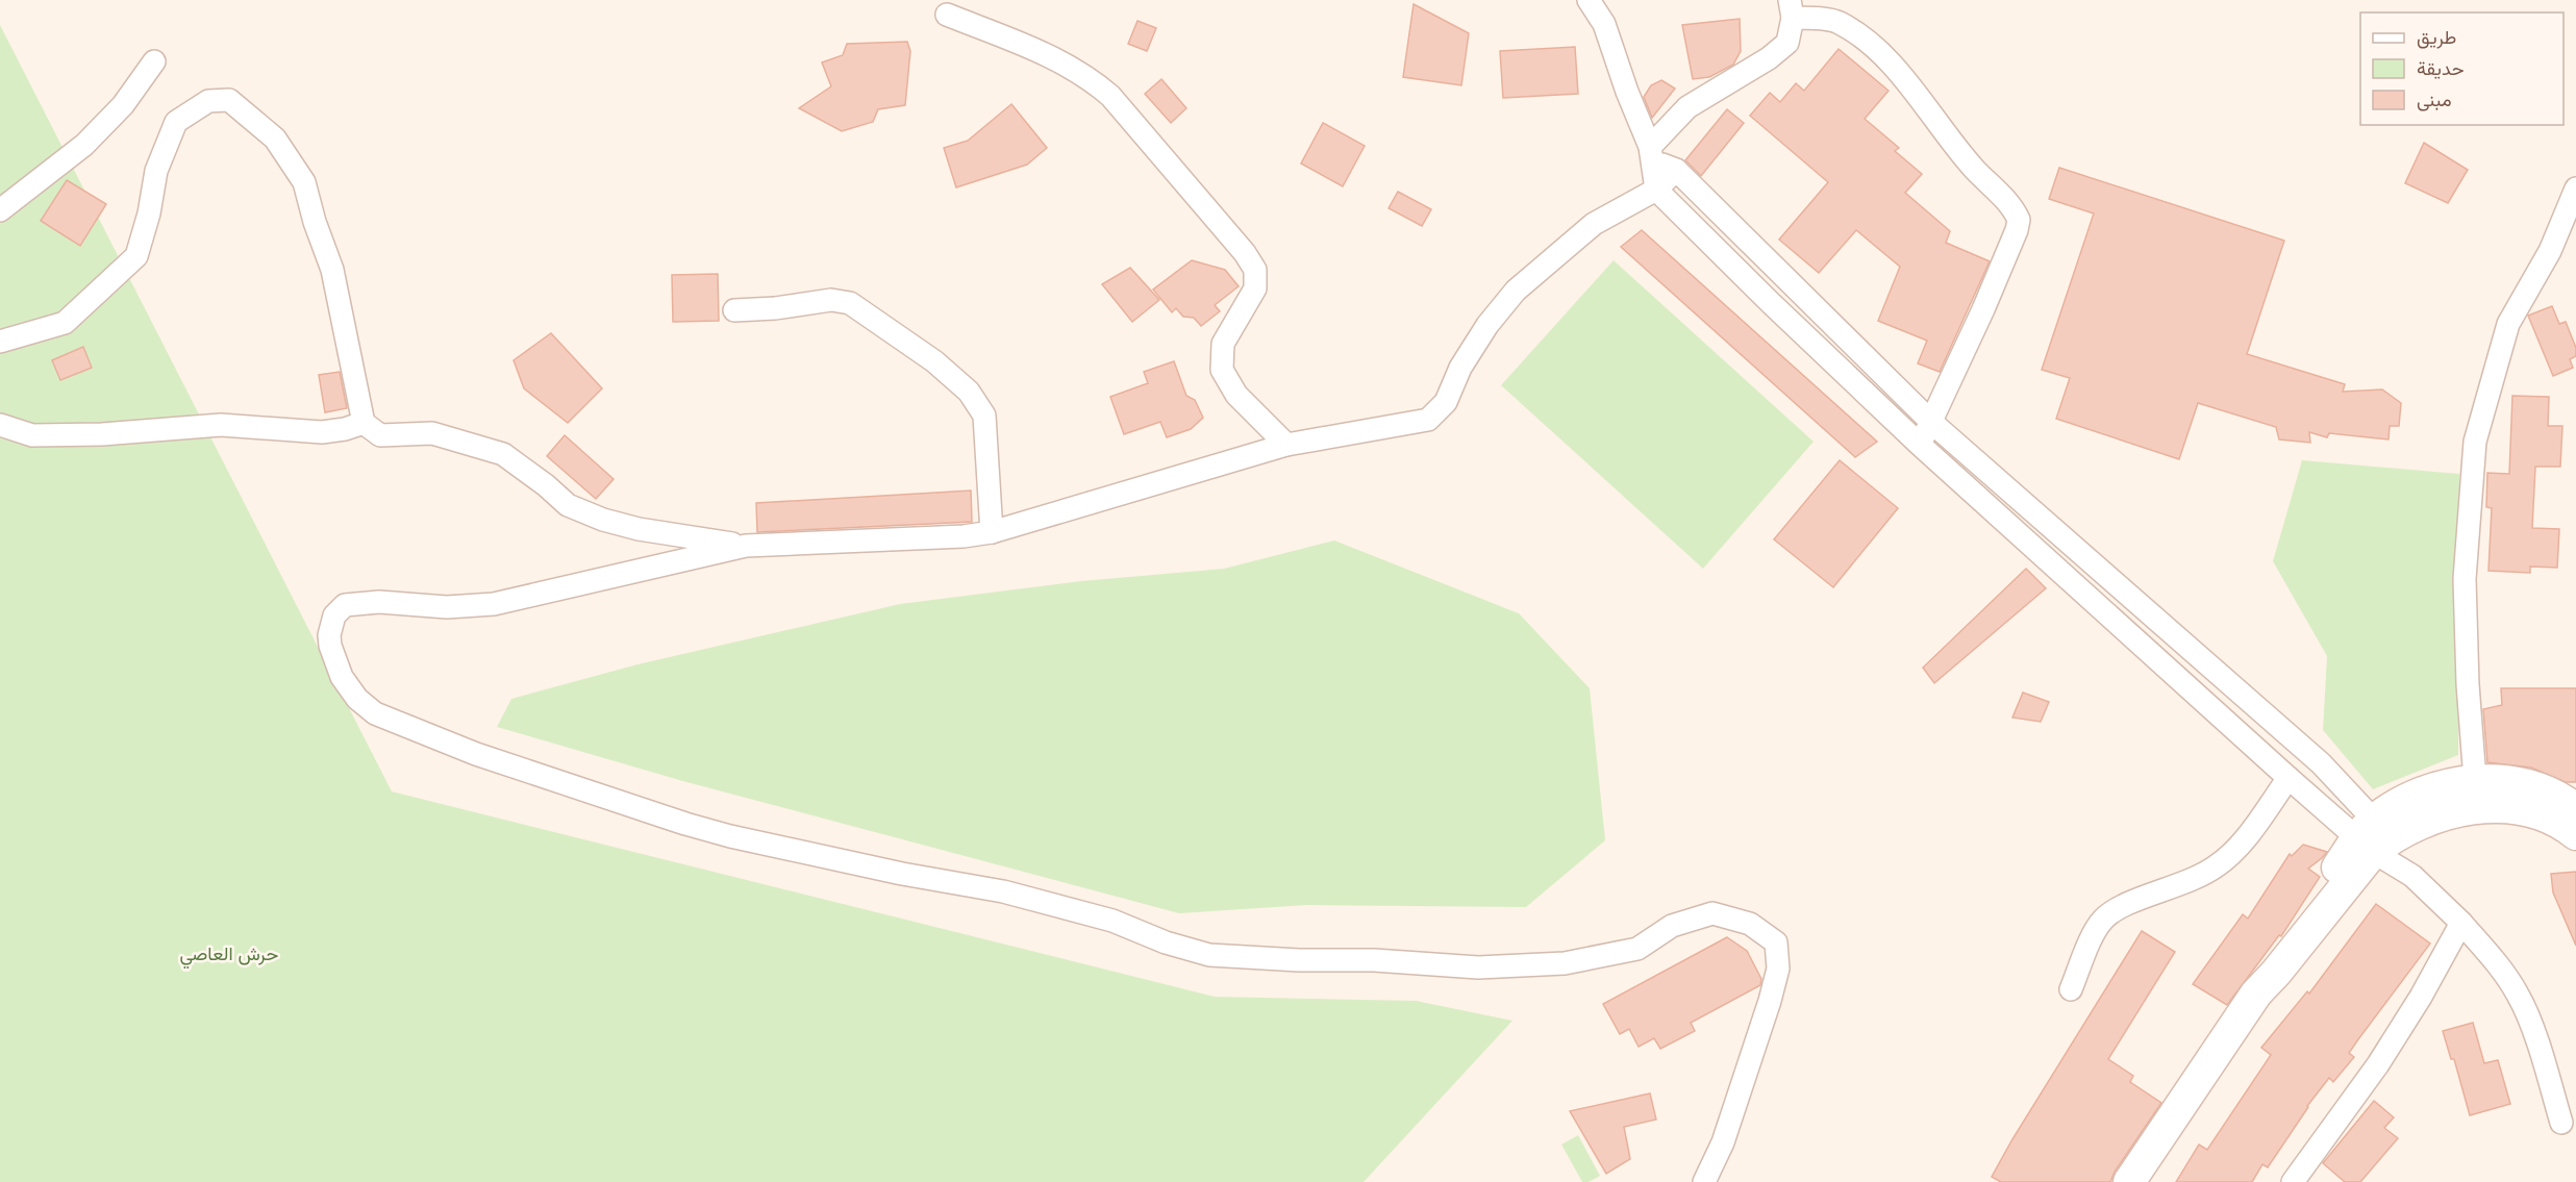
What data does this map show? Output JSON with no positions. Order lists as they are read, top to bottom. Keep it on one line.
{"parks":["حرش العاصي"],"legend":["طريق","حديقة","مبنى"]}
